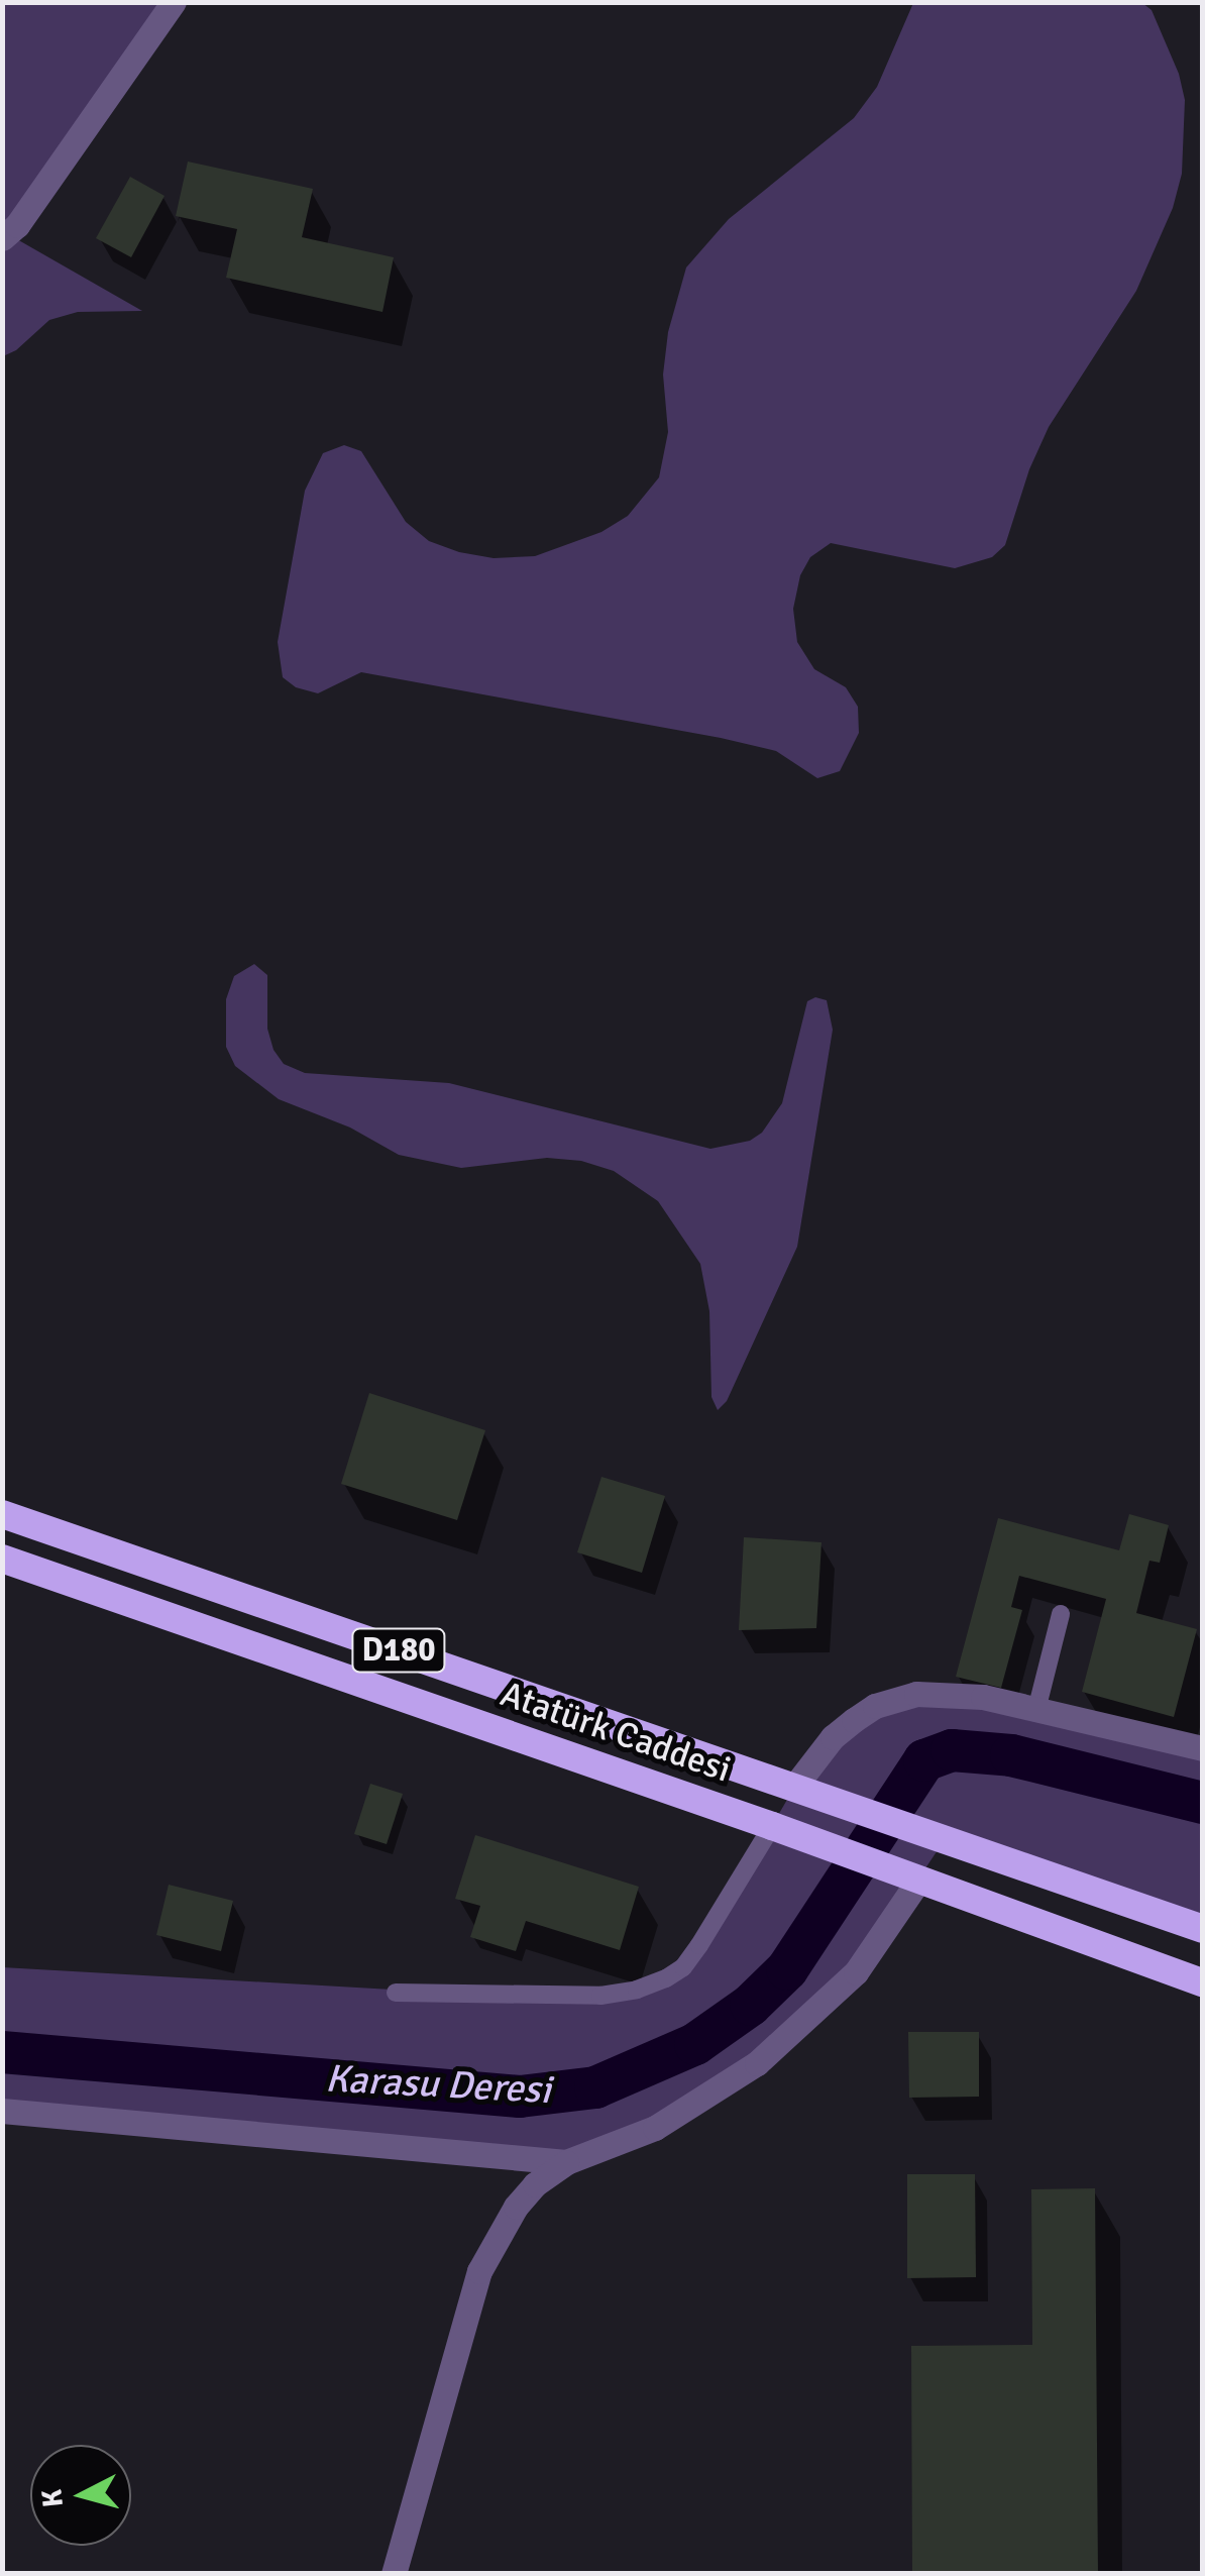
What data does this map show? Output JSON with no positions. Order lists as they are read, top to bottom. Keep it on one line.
{"streets":{"highway":["D180","Atatürk Caddesi"]},"water":["Karasu Deresi"],"north":"left"}
